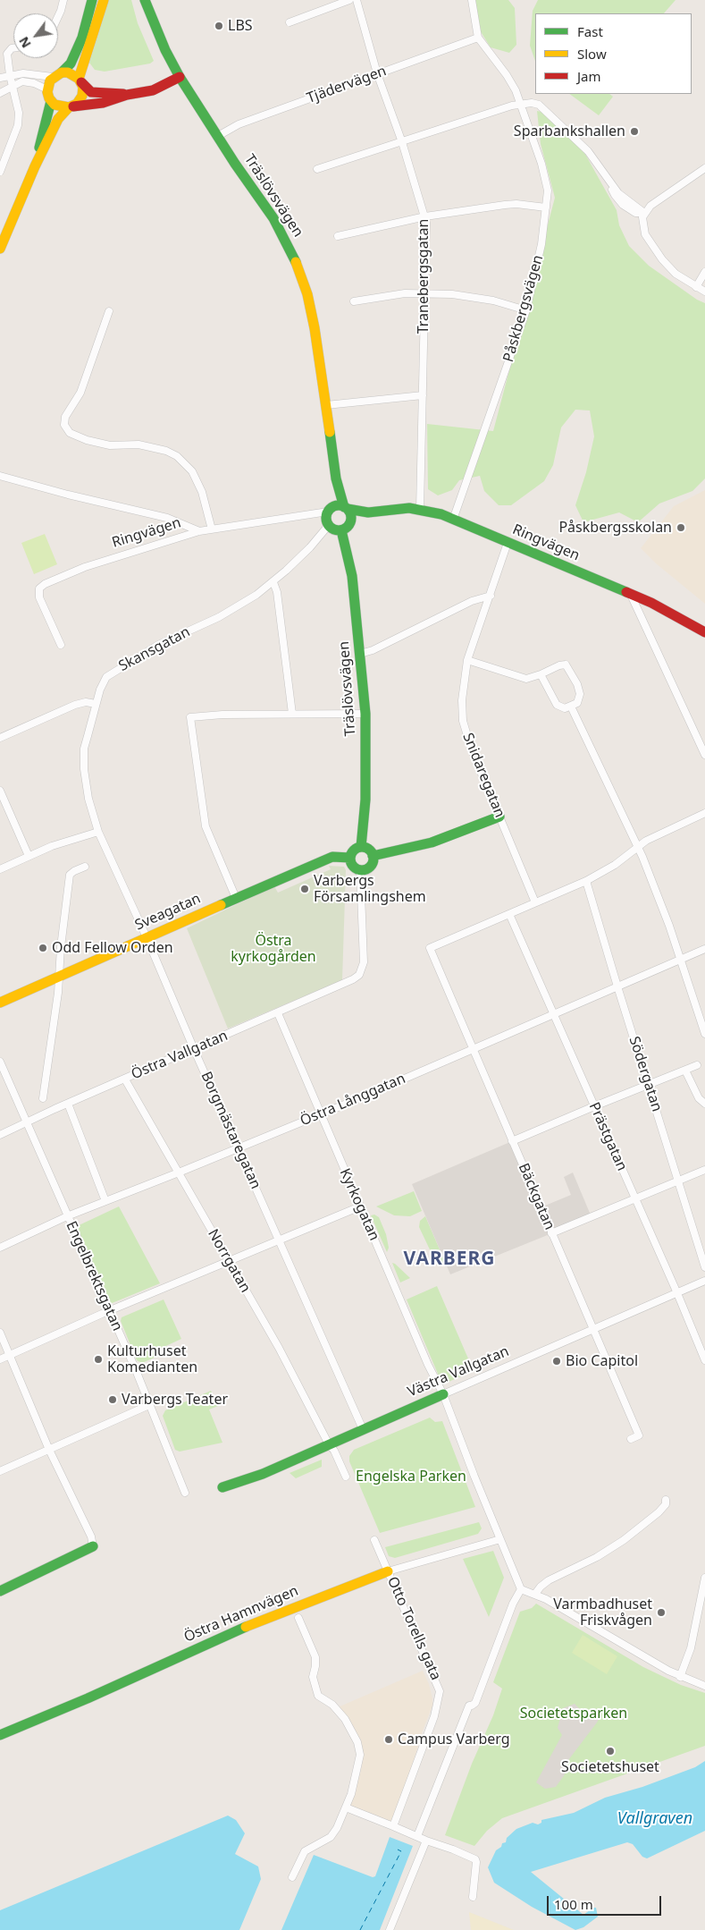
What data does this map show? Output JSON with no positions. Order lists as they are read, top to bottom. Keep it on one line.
{"streets":{"street":["Tjädervägen","Träslövsvägen","Tranebergsgatan","Påskbergsvägen","Ringvägen","Skansgatan","Snidaregatan","Sveagatan","Östra Vallgatan","Södergatan","Östra Långgatan","Borgmästaregatan","Prästgatan","Bäckgatan","Kyrkogatan","Norrgatan","Engelbrektsgatan","Västra Vallgatan","Östra Hamnvägen","Otto Torells gata"]},"crossings":[["Tjädervägen","Träslövsvägen"],["Tjädervägen","Tranebergsgatan"],["Tjädervägen","Påskbergsvägen"],["Träslövsvägen","Ringvägen"],["Träslövsvägen","Skansgatan"],["Träslövsvägen","Sveagatan"],["Träslövsvägen","Östra Vallgatan"],["Tranebergsgatan","Ringvägen"],["Påskbergsvägen","Ringvägen"],["Ringvägen","Skansgatan"],["Ringvägen","Snidaregatan"],["Skansgatan","Borgmästaregatan"],["Sveagatan","Östra Vallgatan"],["Sveagatan","Borgmästaregatan"],["Östra Vallgatan","Borgmästaregatan"],["Östra Vallgatan","Kyrkogatan"],["Östra Vallgatan","Norrgatan"],["Östra Vallgatan","Engelbrektsgatan"],["Södergatan","Östra Långgatan"],["Östra Långgatan","Borgmästaregatan"],["Östra Långgatan","Prästgatan"],["Östra Långgatan","Bäckgatan"],["Östra Långgatan","Kyrkogatan"],["Östra Långgatan","Norrgatan"],["Östra Långgatan","Engelbrektsgatan"],["Borgmästaregatan","Västra Vallgatan"],["Prästgatan","Bäckgatan"],["Prästgatan","Västra Vallgatan"],["Bäckgatan","Västra Vallgatan"],["Kyrkogatan","Västra Vallgatan"],["Kyrkogatan","Östra Hamnvägen"],["Norrgatan","Västra Vallgatan"],["Östra Hamnvägen","Otto Torells gata"]],"districts":["VARBERG"],"water":["Vallgraven"],"parks":["Östra kyrkogården","Engelska Parken","Societetsparken"],"places":["LBS","Sparbankshallen","Påskbergsskolan","Varbergs Församlingshem","Odd Fellow Orden","Kulturhuset Komedianten","Bio Capitol","Varbergs Teater","Varmbadhuset Friskvågen","Campus Varberg","Societetshuset"],"legend":["Fast","Slow","Jam"],"scale_bar":"100 m","north":"bottom left"}
